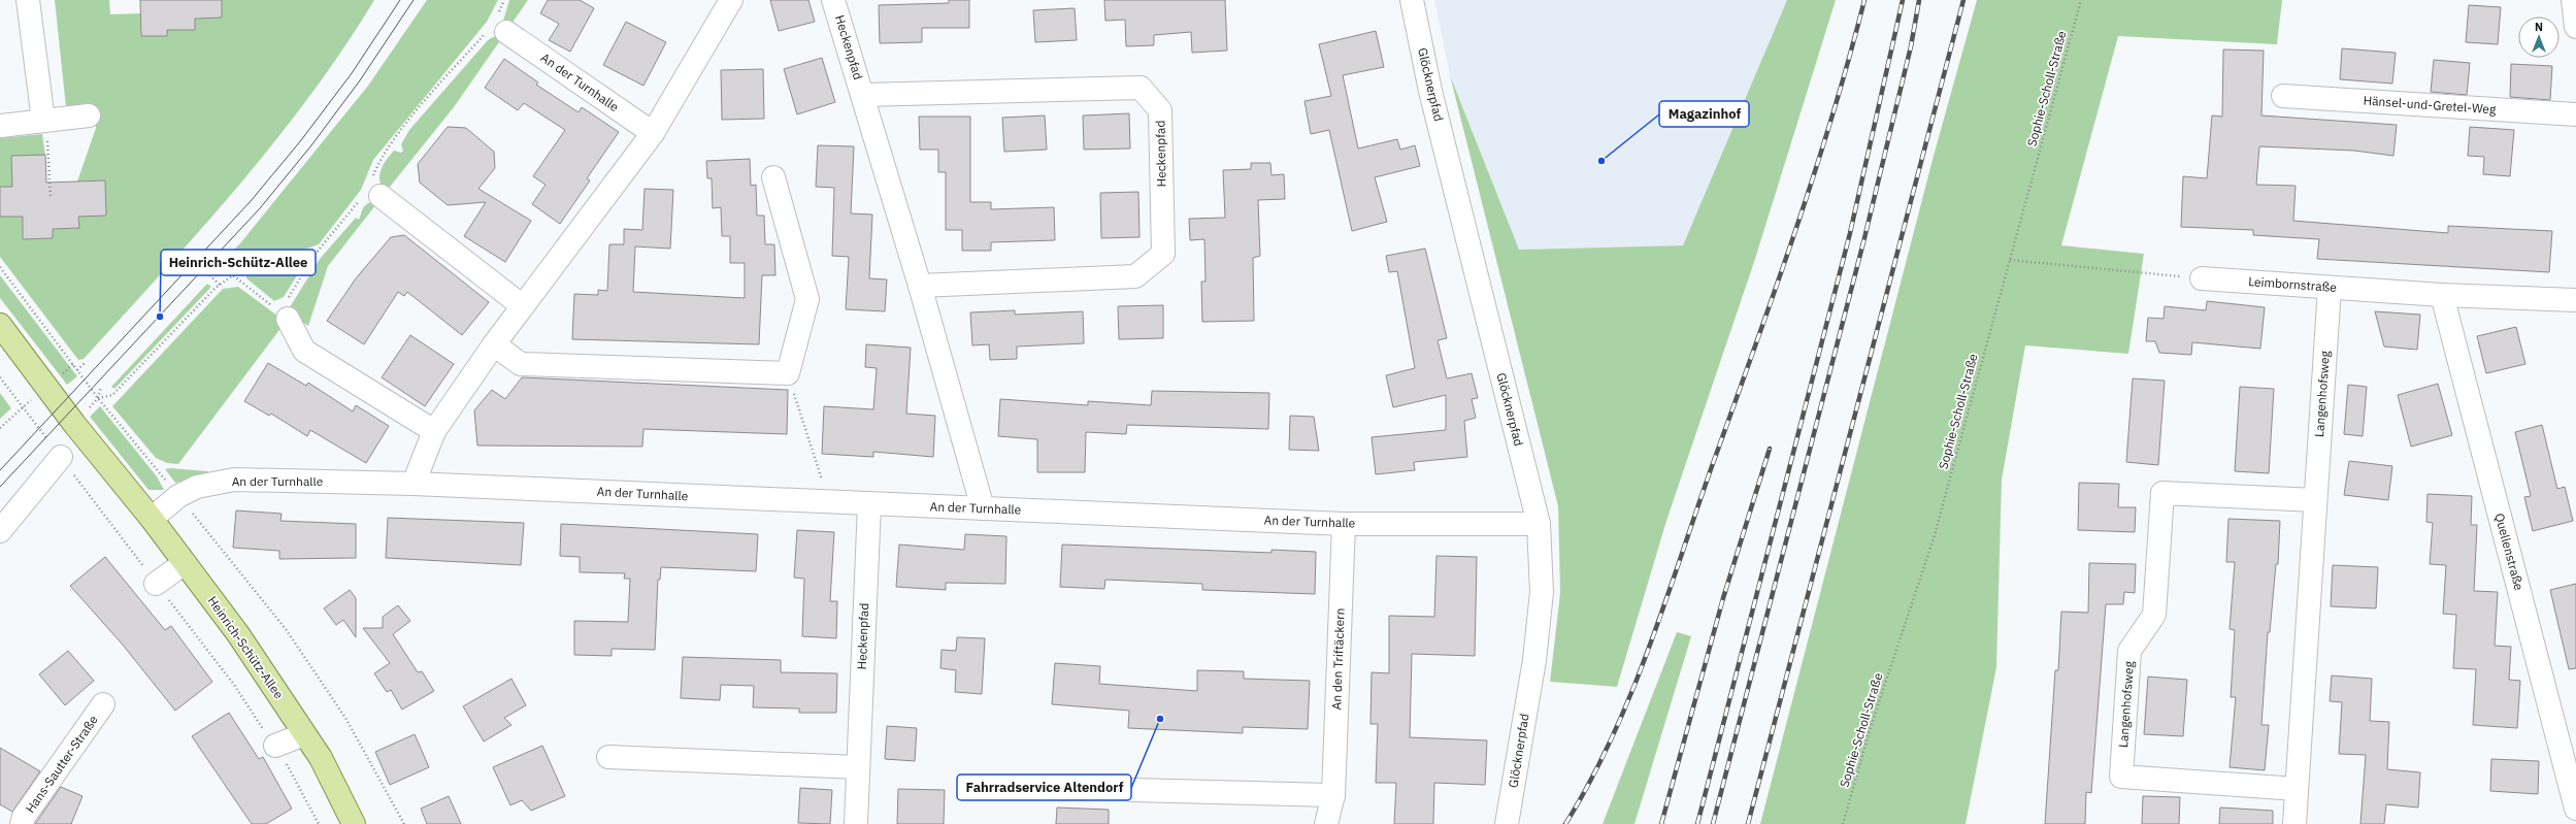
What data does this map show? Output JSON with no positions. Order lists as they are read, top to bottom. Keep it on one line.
{"streets":{"main road":["Heinrich-Schütz-Allee"],"street":["Heckenpfad","An der Turnhalle","Glöcknerpfad","Hänsel-und-Gretel-Weg","Leimbornstraße","Langenhofsweg","Quellenstraße","An den Triftäckern","Hans-Sautter-Straße"],"path":["Sophie-Scholl-Straße"]},"crossings":[["Heckenpfad","An der Turnhalle"],["An der Turnhalle","Glöcknerpfad"],["An der Turnhalle","Heinrich-Schütz-Allee"],["An der Turnhalle","An den Triftäckern"],["Leimbornstraße","Langenhofsweg"],["Leimbornstraße","Quellenstraße"]],"places":["Magazinhof","Heinrich-Schütz-Allee","Fahrradservice Altendorf"],"north":"top"}
